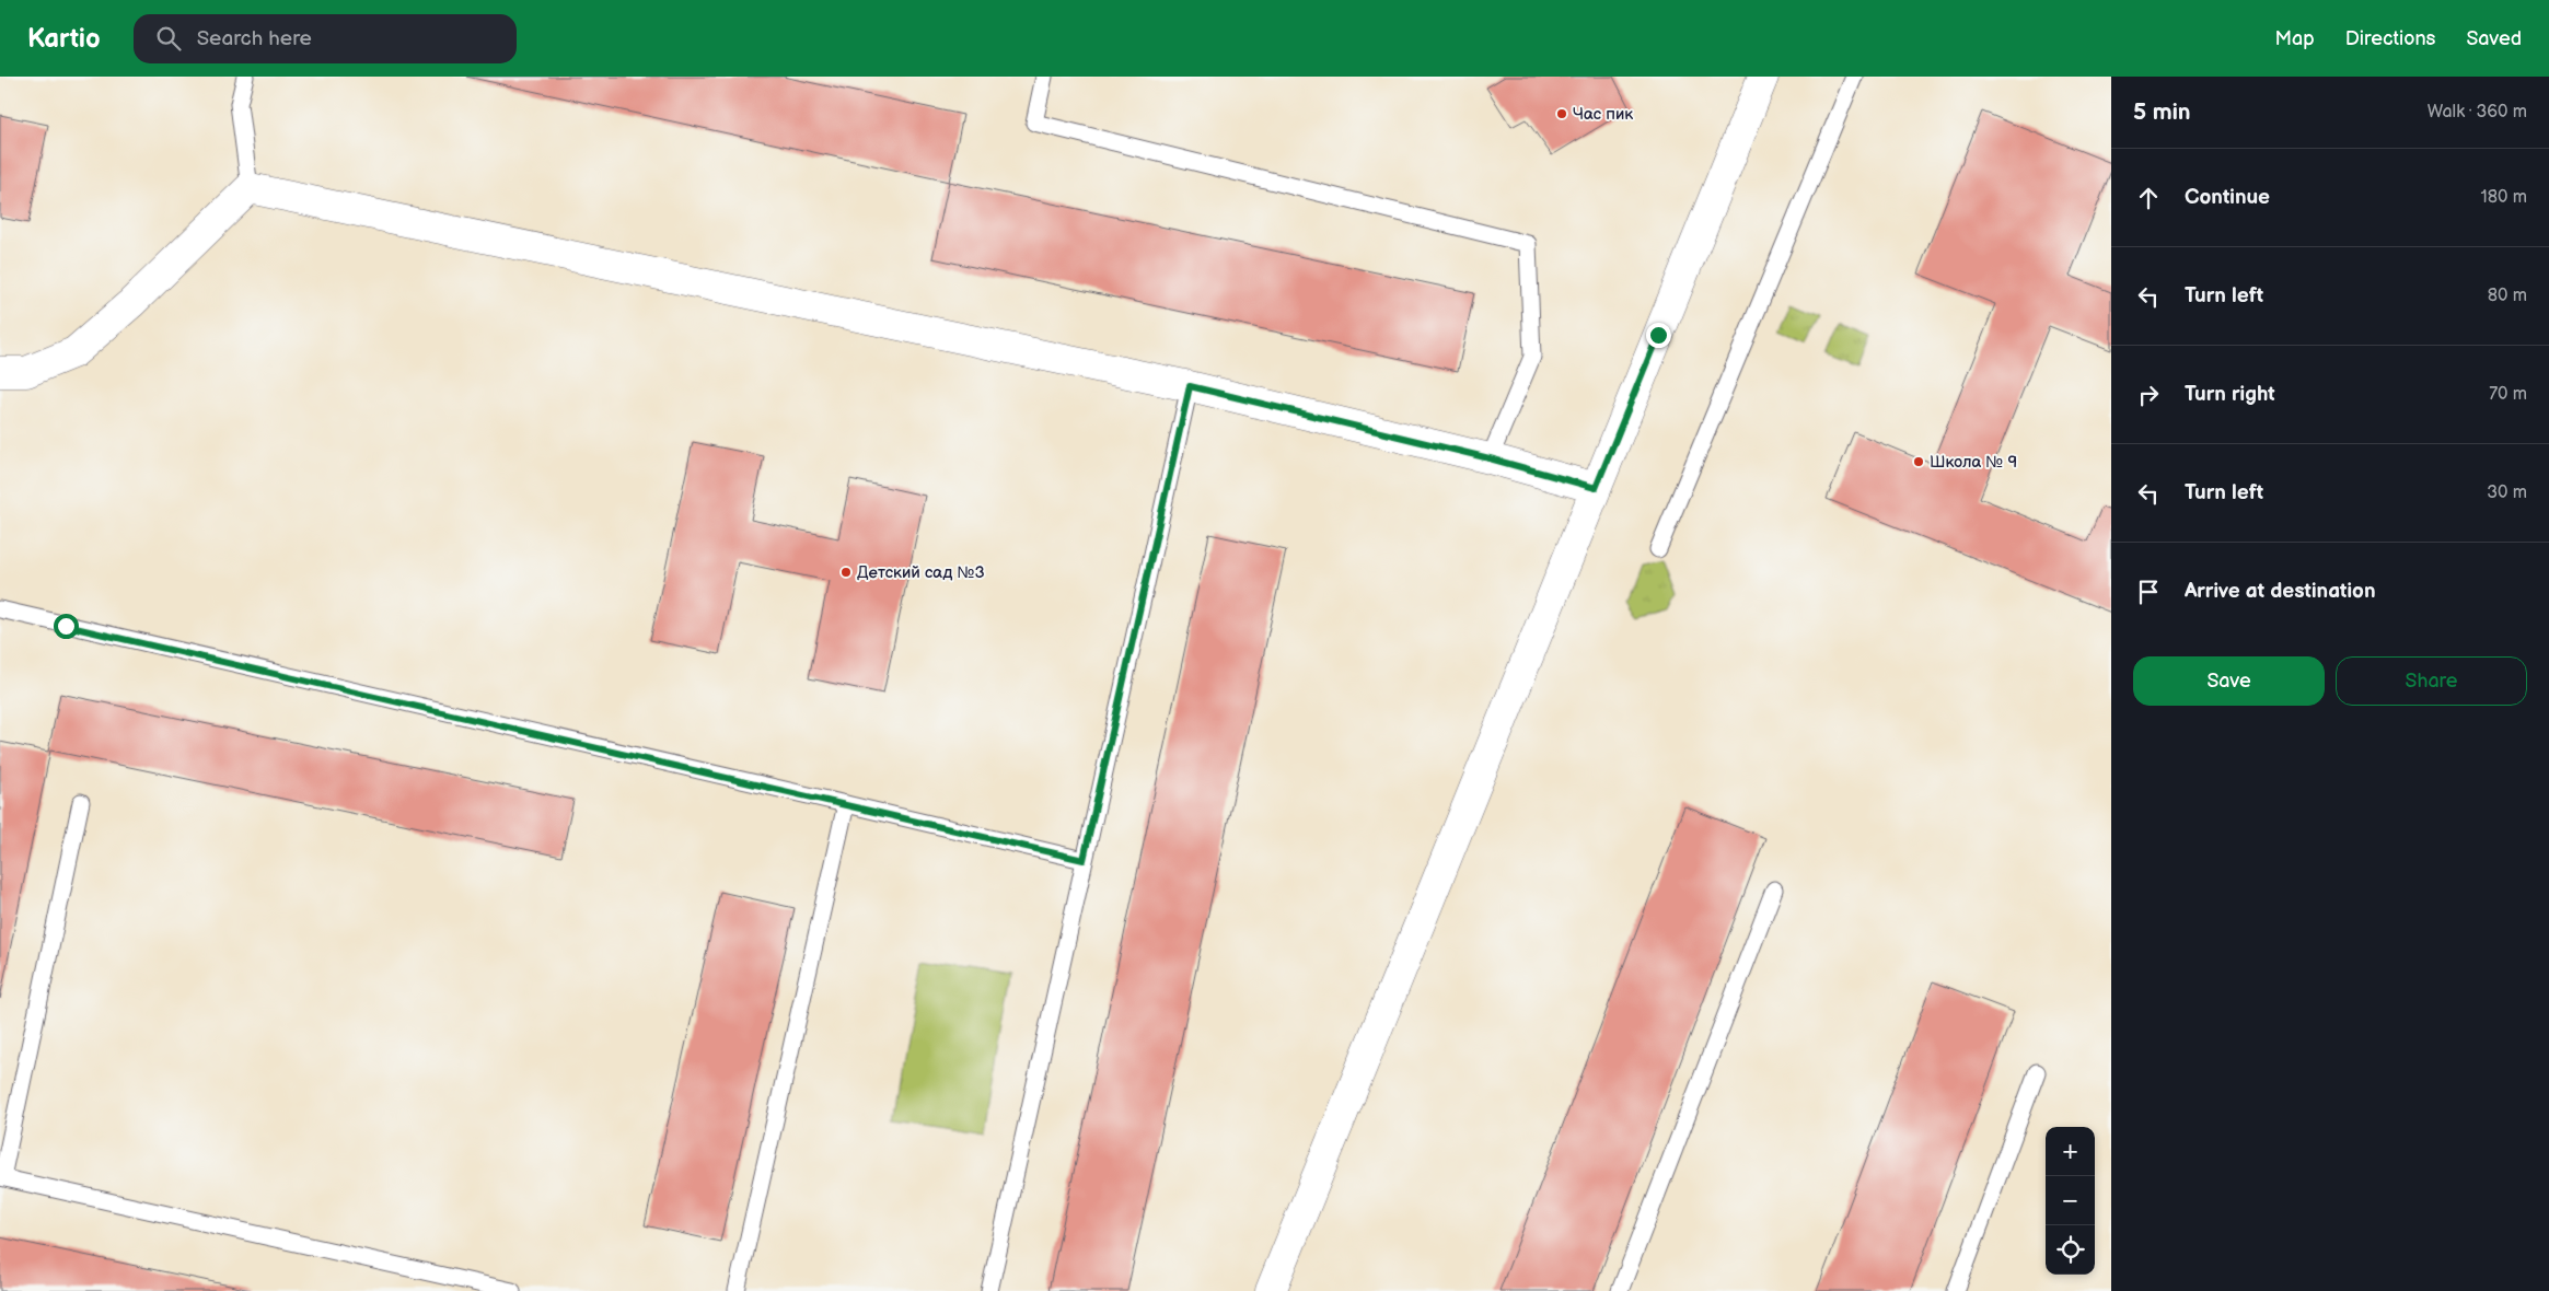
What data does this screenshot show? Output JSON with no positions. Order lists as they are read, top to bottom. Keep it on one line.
{"places":["Час пик","Школа № 9","Детский сад №3"],"page":{"header":"Kartio","search":"Search here","nav":["Map","Directions","Saved"],"heading":["5 min","Walk · 360 m"],"list":[["Continue","180 m"],["Turn left","80 m"],["Turn right","70 m"],["Turn left","30 m"],"Arrive at destination"],"buttons":["Save","Share"],"map_buttons":["+","−"]}}
